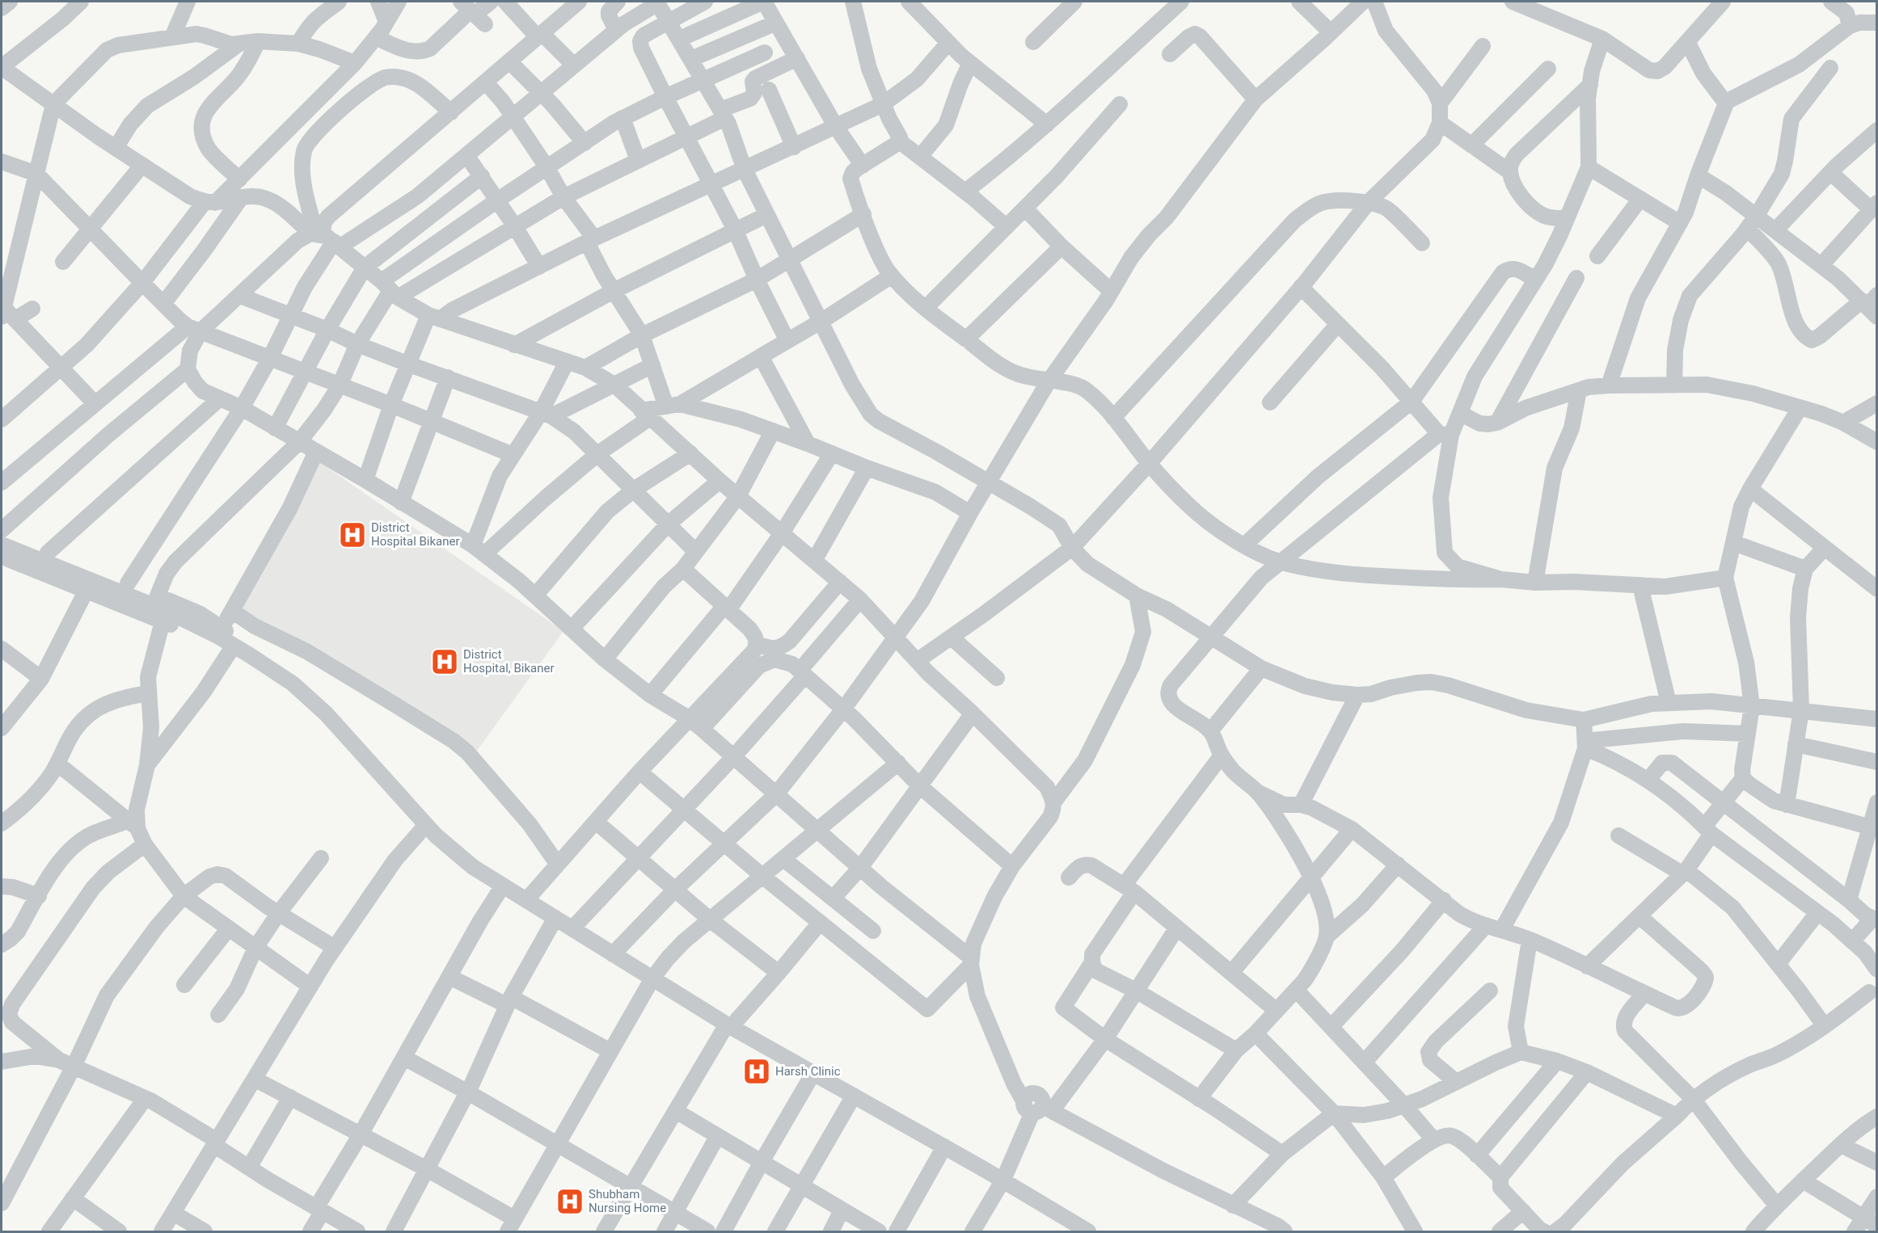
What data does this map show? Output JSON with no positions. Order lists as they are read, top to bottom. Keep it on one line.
{"places":{"hospital":["District Hospital Bikaner","District Hospital, Bikaner","Harsh Clinic","Shubham Nursing Home"]}}
